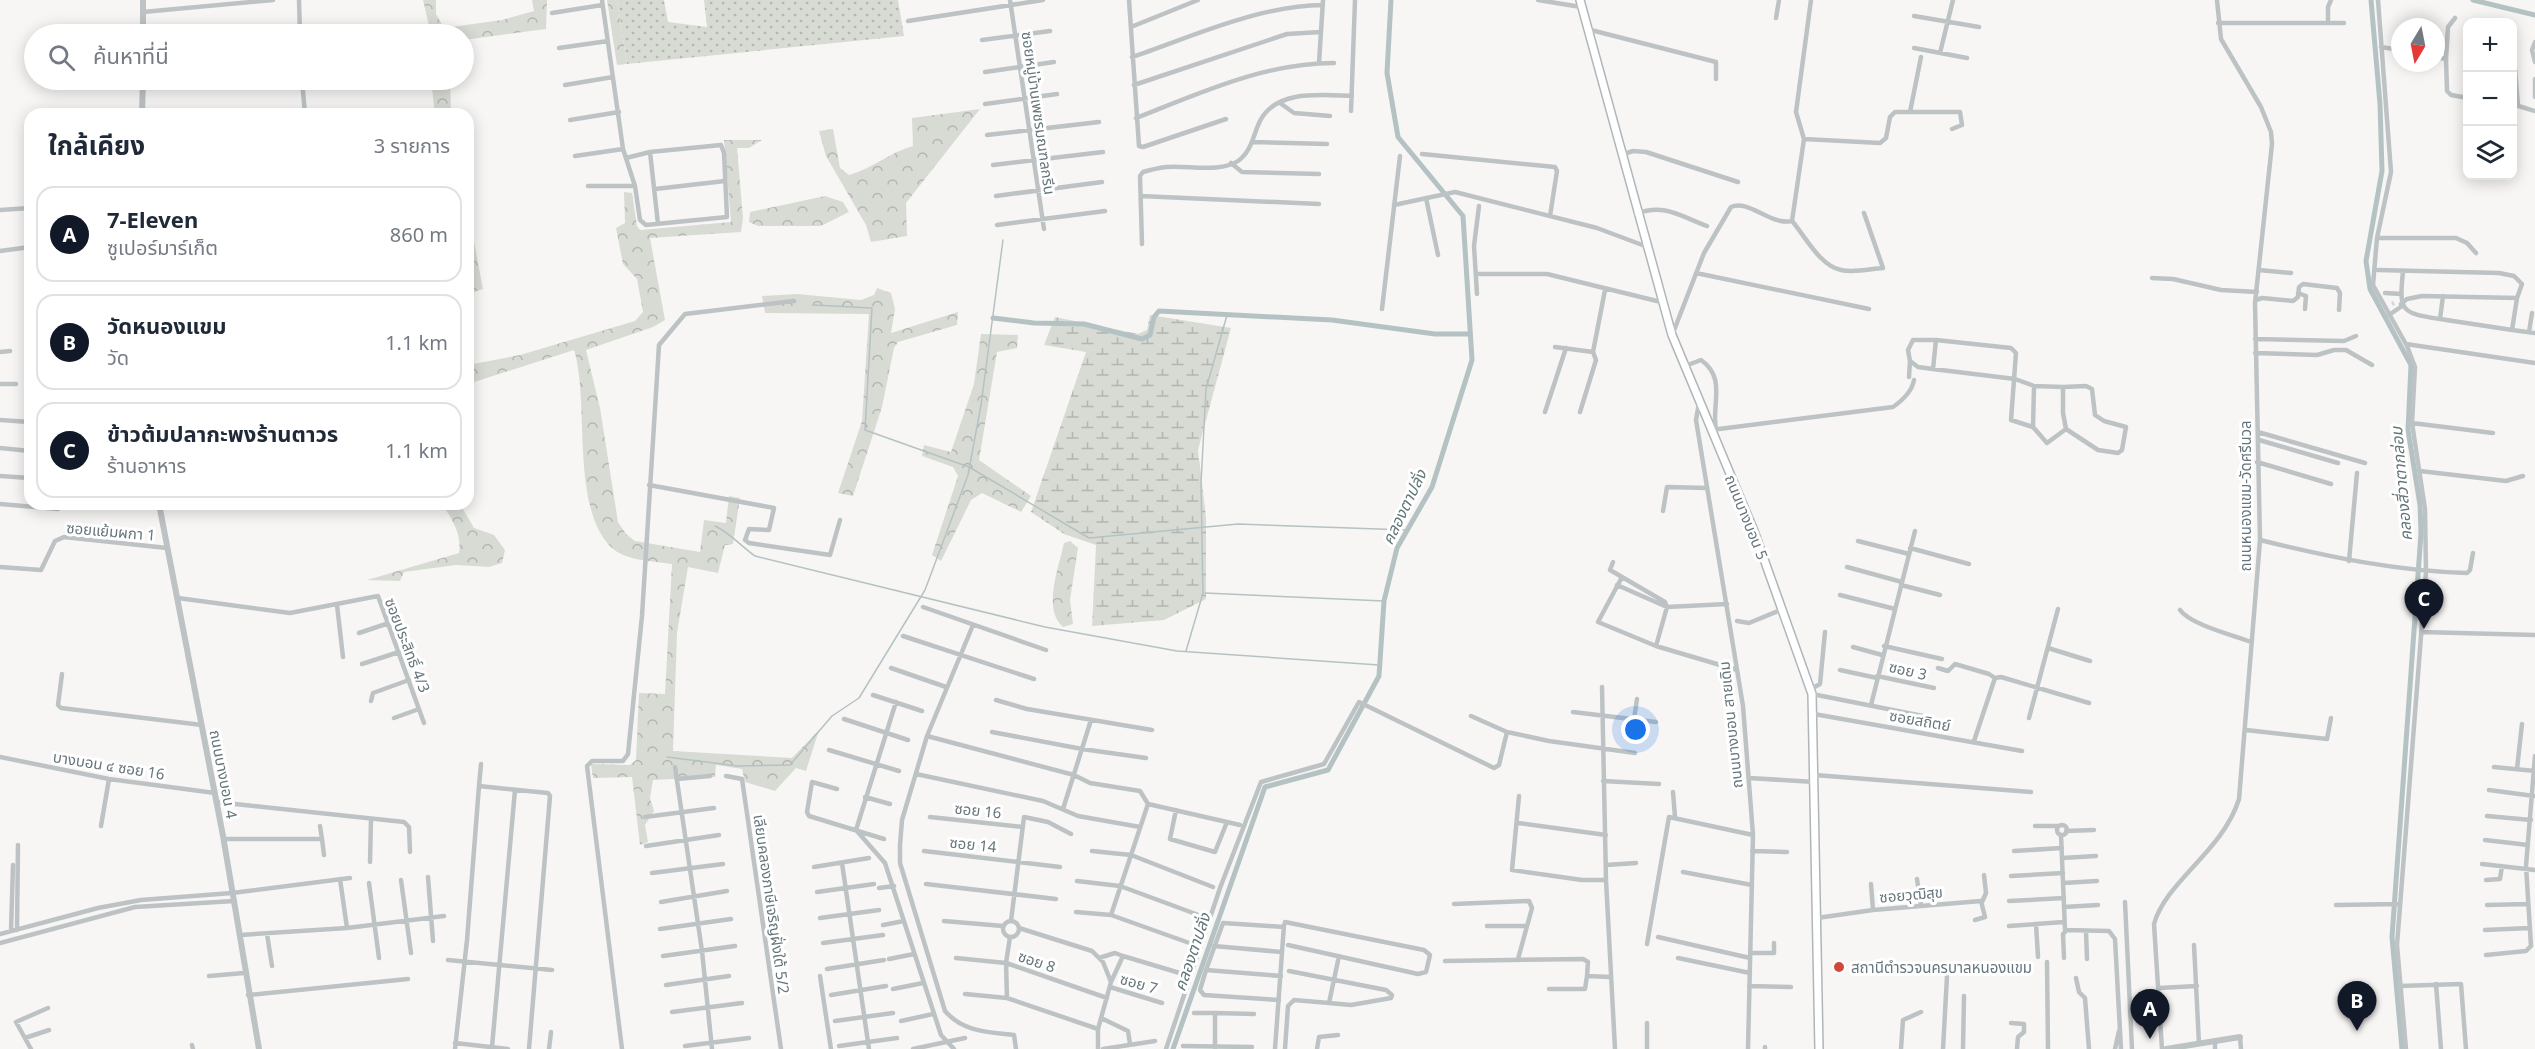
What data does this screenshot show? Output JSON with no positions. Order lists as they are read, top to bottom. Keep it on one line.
{"streets":{"main road":["ถนนบางบอน 5"],"street":["ซอยหมู่บ้านเพชรมณฑลกรีน","ถนนหนองแขม-วัดศรีนวล","ซอยแย้มผกา 1","ซอยประสิทธิ์ 4/3","ซอย 3","ซอยสถิตย์","ถนนบางบอน สายเดิม","บางบอน ๔ ซอย 16","ถนนบางบอน 4","ซอย 16","ซอย 14","ซอยวุฒิสุข","เลียบคลองภาษีเจริญฝั่งใต้ 5/2","ซอย 8","ซอย 7"]},"crossings":[["ถนนบางบอน 5","ซอยสถิตย์"],["ถนนบางบอน 5","ถนนบางบอน สายเดิม"],["ถนนบางบอน 5","ซอยวุฒิสุข"],["ซอยแย้มผกา 1","ถนนบางบอน 4"],["ซอยประสิทธิ์ 4/3","ถนนบางบอน 4"],["บางบอน ๔ ซอย 16","ถนนบางบอน 4"]],"water":["คลองสี่วาตากล่อม","คลองตาปลั่ง"],"places":["สถานีตำรวจนครบาลหนองแขม"],"north":"bottom","page":{"map_buttons":["+","−"],"search":"ค้นหาที่นี่","heading":["ใกล้เคียง","3 รายการ"],"list":[{"mark":"A","name":"7-Eleven","note":"ซูเปอร์มาร์เก็ต","value":"860 m"},{"mark":"B","name":"วัดหนองแขม","note":"วัด","value":"1.1 km"},{"mark":"C","name":"ข้าวต้มปลากะพงร้านตาวร","note":"ร้านอาหาร","value":"1.1 km"}],"pins":["C","B","A"]}}
